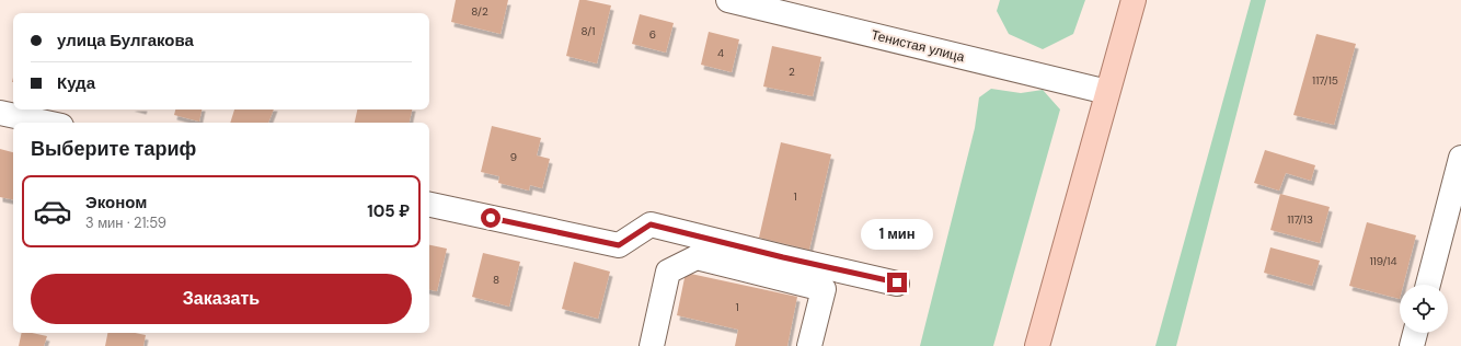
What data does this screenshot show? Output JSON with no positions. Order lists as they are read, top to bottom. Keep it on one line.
{"streets":{"street":["Тенистая улица"]},"house_numbers":["8/2","8/1","6","4","2","117/15","9","1","117/13","119/14","8","1"],"page":{"banner":["улица Булгакова","Куда"],"heading":"Выберите тариф","list":[{"name":"Эконом","note":"3 мин · 21:59","value":"105 ₽"}],"bubble":"1 мин","buttons":"Заказать"}}
